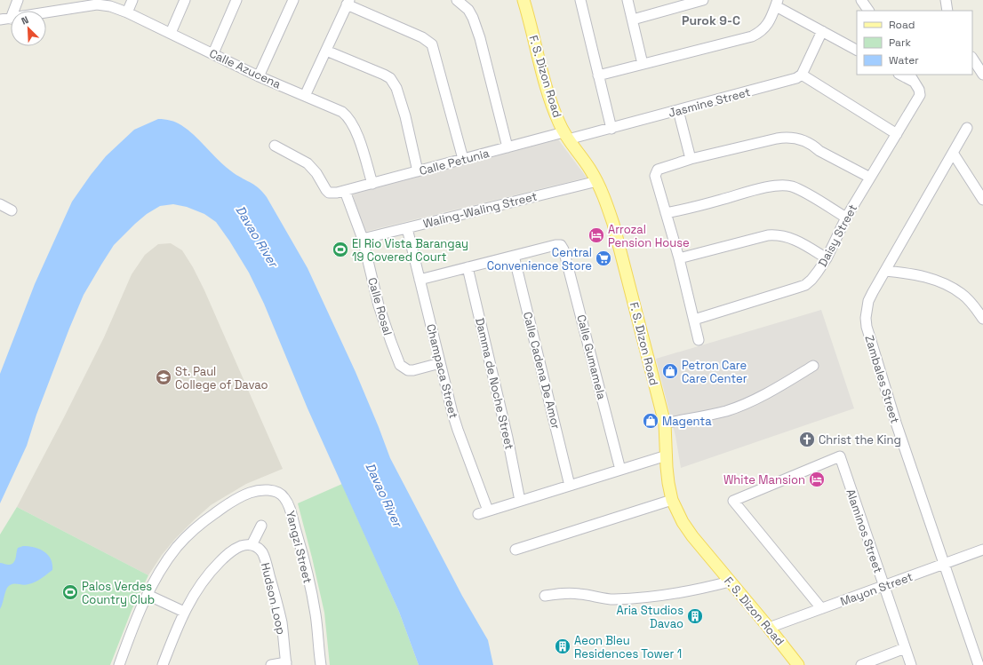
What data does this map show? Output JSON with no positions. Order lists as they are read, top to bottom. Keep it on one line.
{"streets":{"main road":["F. S. Dizon Road"],"street":["Calle Azucena","Jasmine Street","Calle Petunia","Waling-Waling Street","Daisy Street","Calle Rosal","Calle Gumamela","Calle Cadena De Amor","Champaca Street","Zambales Street","Damma de Noche Street","Alaminos Street","Yangzi Street","Mayon Street","Hudson Loop"]},"crossings":[["Calle Azucena","Calle Petunia"],["F. S. Dizon Road","Jasmine Street"],["F. S. Dizon Road","Calle Petunia"],["F. S. Dizon Road","Waling-Waling Street"],["F. S. Dizon Road","Mayon Street"],["Jasmine Street","Calle Petunia"],["Calle Petunia","Calle Rosal"],["Waling-Waling Street","Calle Rosal"],["Waling-Waling Street","Champaca Street"],["Calle Rosal","Champaca Street"],["Calle Gumamela","Calle Cadena De Amor"],["Champaca Street","Damma de Noche Street"],["Zambales Street","Mayon Street"],["Alaminos Street","Mayon Street"]],"districts":["Purok 9-C"],"water":["Davao River"],"places":{"hotel":["Arrozal Pension House","White Mansion"],"sports":["El Rio Vista Barangay 19 Covered Court","Palos Verdes Country Club"],"supermarket":["Central Convenience Store"],"shop":["Petron Care Care Center","Magenta"],"school or university":["St. Paul College of Davao"],"church":["Christ the King"],"building":["Aria Studios Davao","Aeon Bleu Residences Tower 1"]},"legend":["Road","Park","Water"],"north":"top left"}
